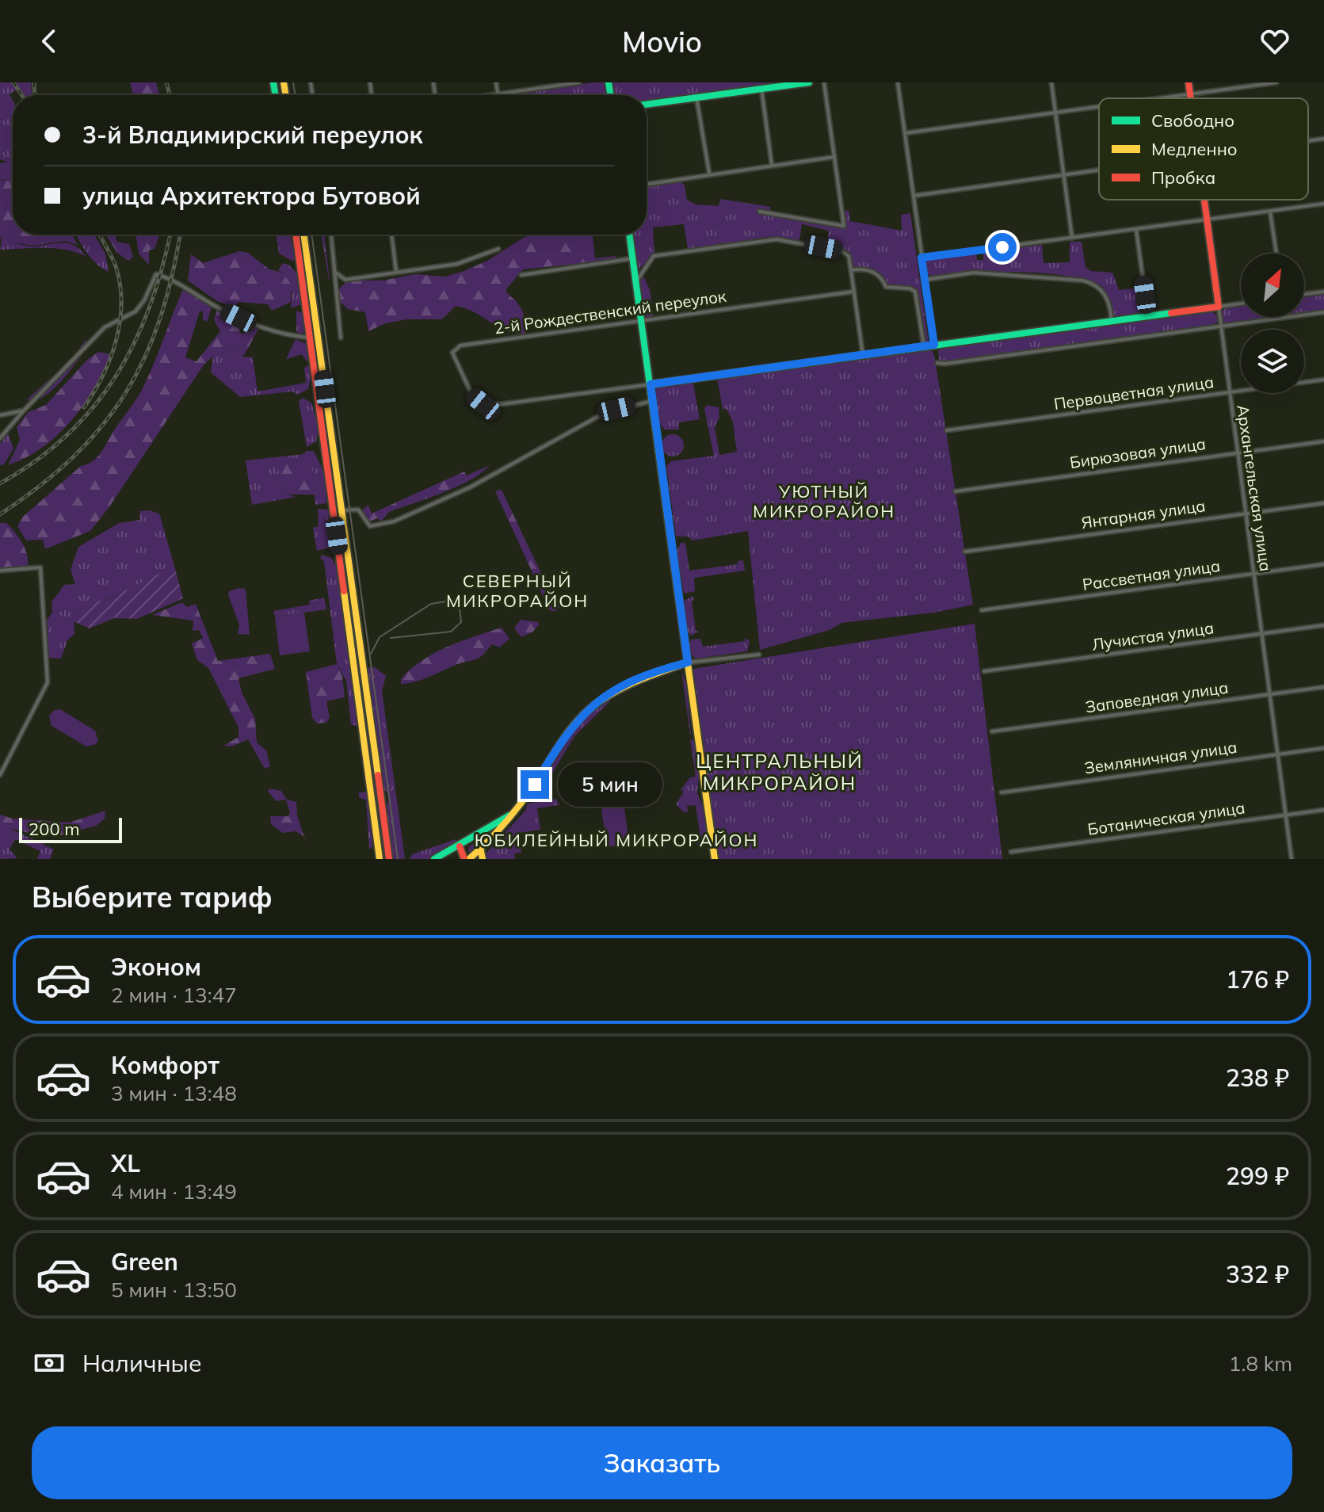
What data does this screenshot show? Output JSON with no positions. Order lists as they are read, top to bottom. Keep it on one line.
{"streets":{"main road":["Архангельская улица"],"street":["2-й Рождественский переулок","Первоцветная улица","Бирюзовая улица","Янтарная улица","Рассветная улица","Лучистая улица","Заповедная улица","Земляничная улица","Ботаническая улица"]},"crossings":[["Первоцветная улица","Архангельская улица"],["Бирюзовая улица","Архангельская улица"],["Архангельская улица","Янтарная улица"],["Архангельская улица","Рассветная улица"],["Архангельская улица","Лучистая улица"],["Архангельская улица","Заповедная улица"],["Архангельская улица","Земляничная улица"],["Архангельская улица","Ботаническая улица"]],"districts":["УЮТНЫЙ МИКРОРАЙОН","СЕВЕРНЫЙ МИКРОРАЙОН","ЦЕНТРАЛЬНЫЙ МИКРОРАЙОН","ЮБИЛЕЙНЫЙ МИКРОРАЙОН"],"legend":["Свободно","Медленно","Пробка"],"scale_bar":"200 m","north":"top right","page":{"header":"Movio","banner":["3-й Владимирский переулок","улица Архитектора Бутовой"],"bubble":"5 мин","scale":"200 m","heading":"Выберите тариф","list":[{"name":"Эконом","note":"2 мин · 13:47","value":"176 ₽"},{"name":"Комфорт","note":"3 мин · 13:48","value":"238 ₽"},{"name":"XL","note":"4 мин · 13:49","value":"299 ₽"},{"name":"Green","note":"5 мин · 13:50","value":"332 ₽"}],"pay":["Наличные","1.8 km"],"buttons":"Заказать"}}
